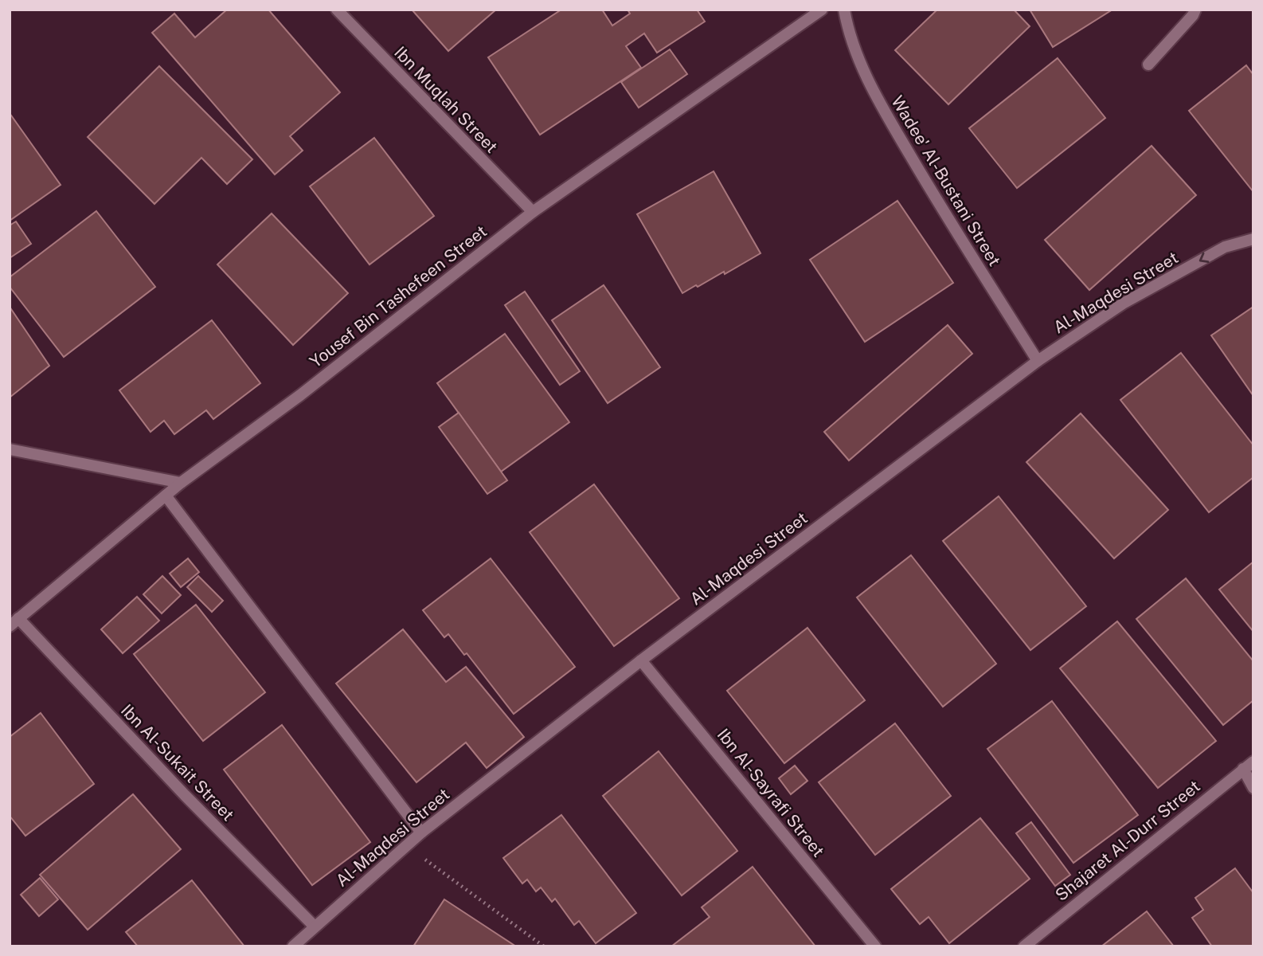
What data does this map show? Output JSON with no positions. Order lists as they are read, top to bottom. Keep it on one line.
{"streets":{"street":["Ibn Muqlah Street","Wadee' Al-Bustani Street","Al-Maqdesi Street","Yousef Bin Tashefeen Street","Ibn Al-Sukait Street","Ibn Al-Sayrafi Street","Shajaret Al-Durr Street"]},"crossings":[["Ibn Muqlah Street","Yousef Bin Tashefeen Street"],["Wadee' Al-Bustani Street","Al-Maqdesi Street"],["Al-Maqdesi Street","Ibn Al-Sukait Street"],["Al-Maqdesi Street","Ibn Al-Sayrafi Street"],["Yousef Bin Tashefeen Street","Ibn Al-Sukait Street"]]}
